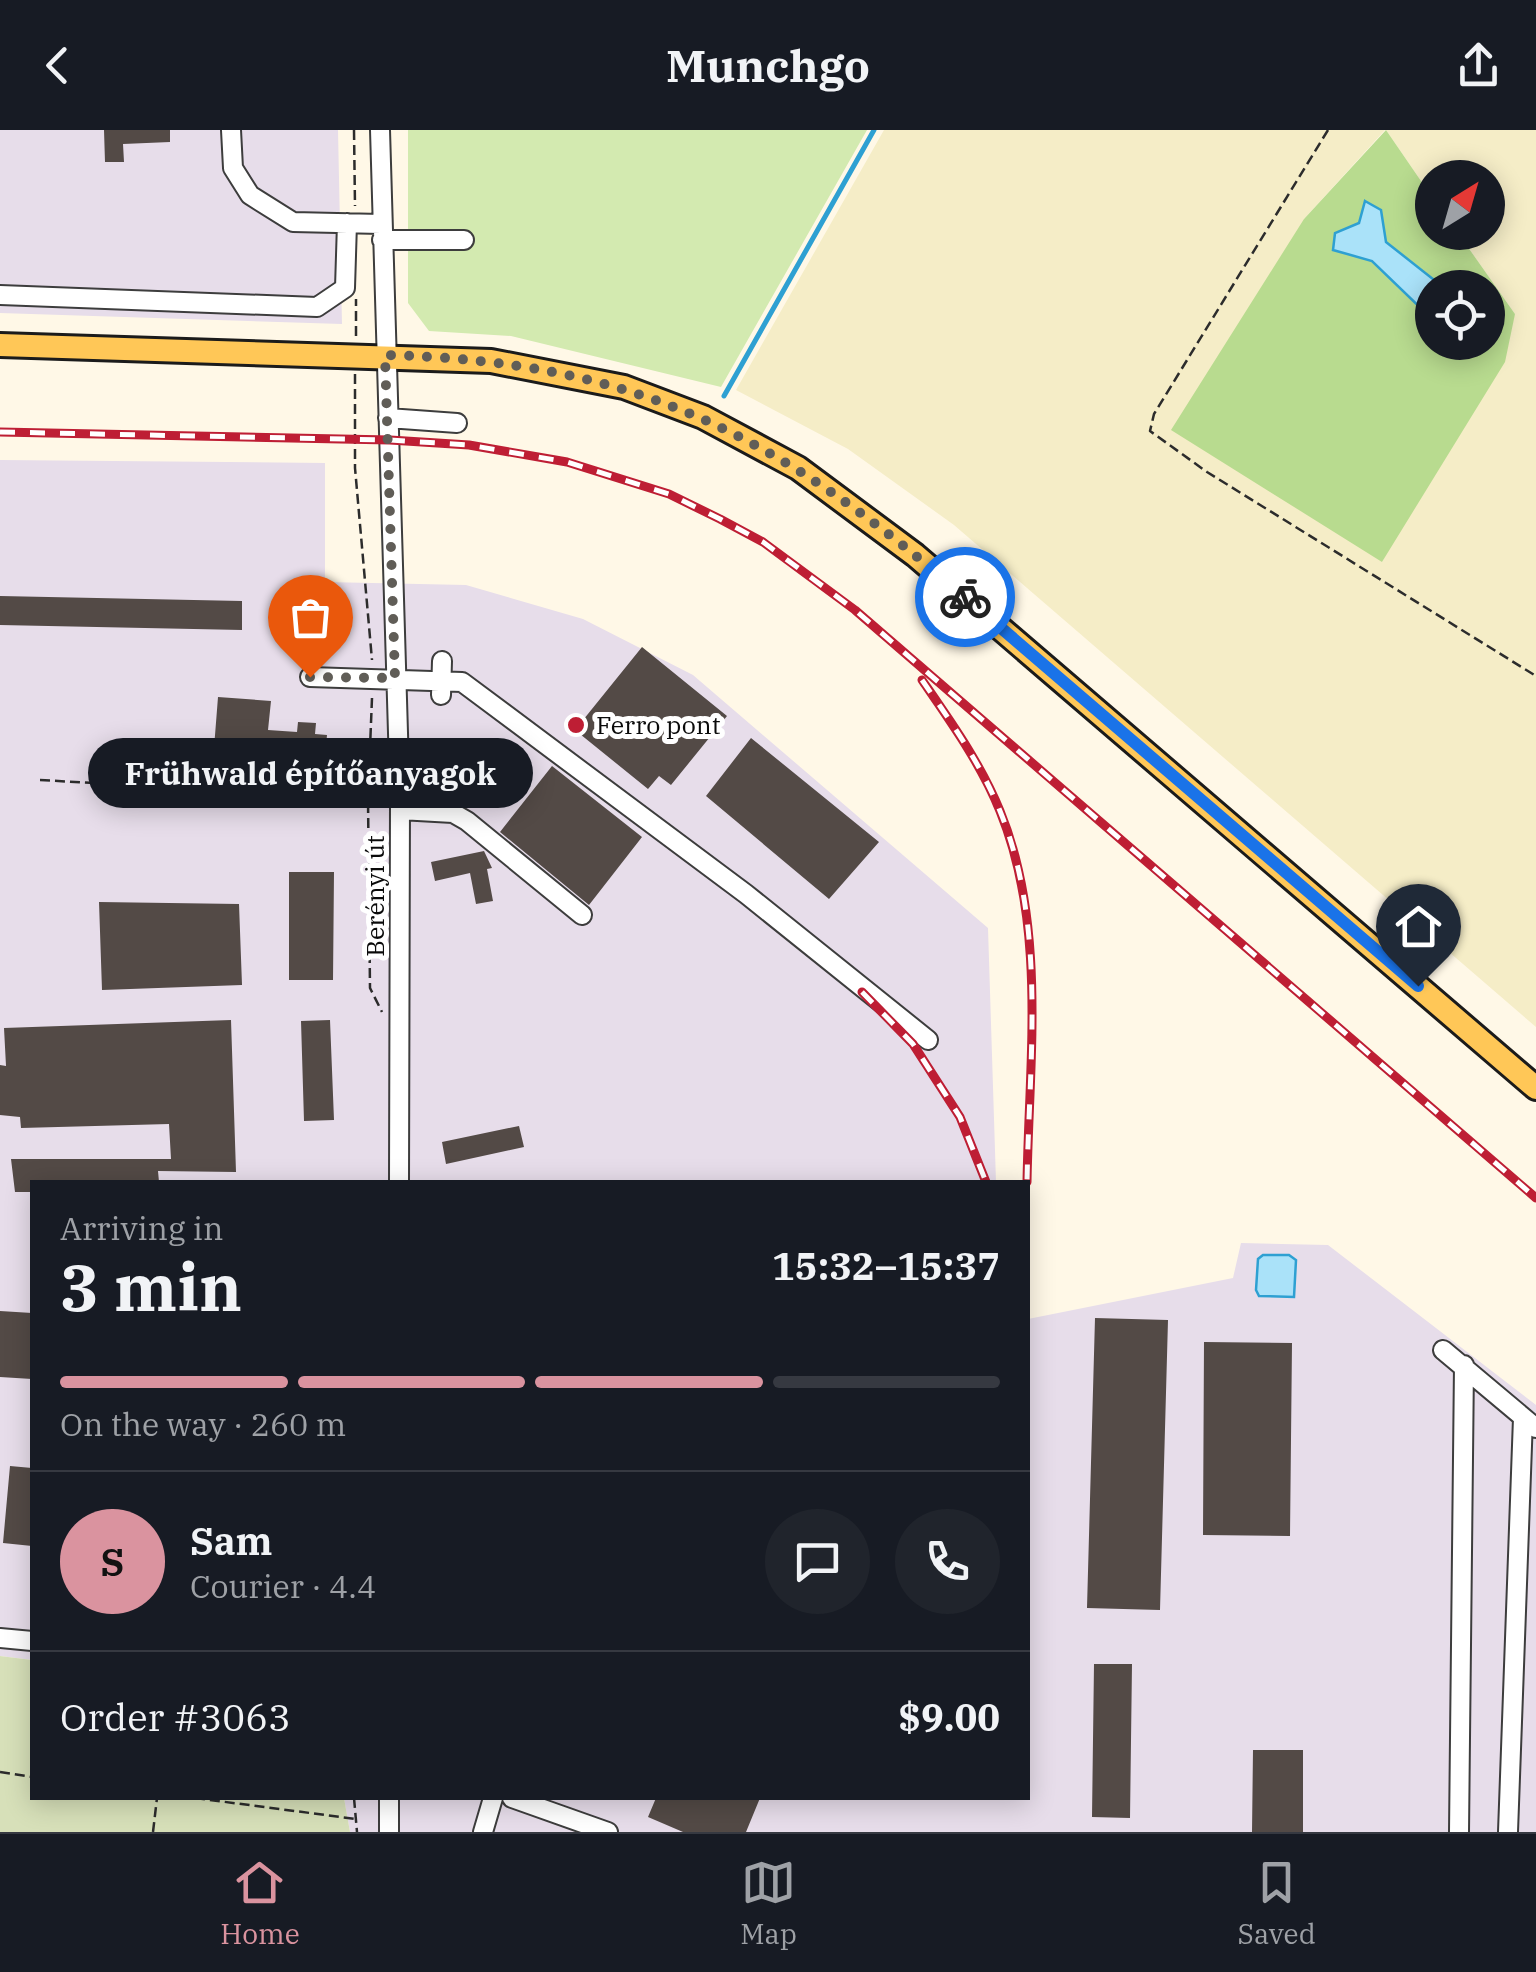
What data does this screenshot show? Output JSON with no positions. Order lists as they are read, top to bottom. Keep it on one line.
{"streets":{"street":["Berényi út"]},"places":["Frühwald építőanyagok","Ferro pont"],"north":"top right","page":{"header":"Munchgo","bubble":"Frühwald építőanyagok","heading":["3 min","Arriving in","15:32–15:37"],"panel":["Sam","Courier · 4.4","Order #3063","$9.00"],"bar":"On the way · 260 m","round":"S","tabs":["Home","Map","Saved"]}}
